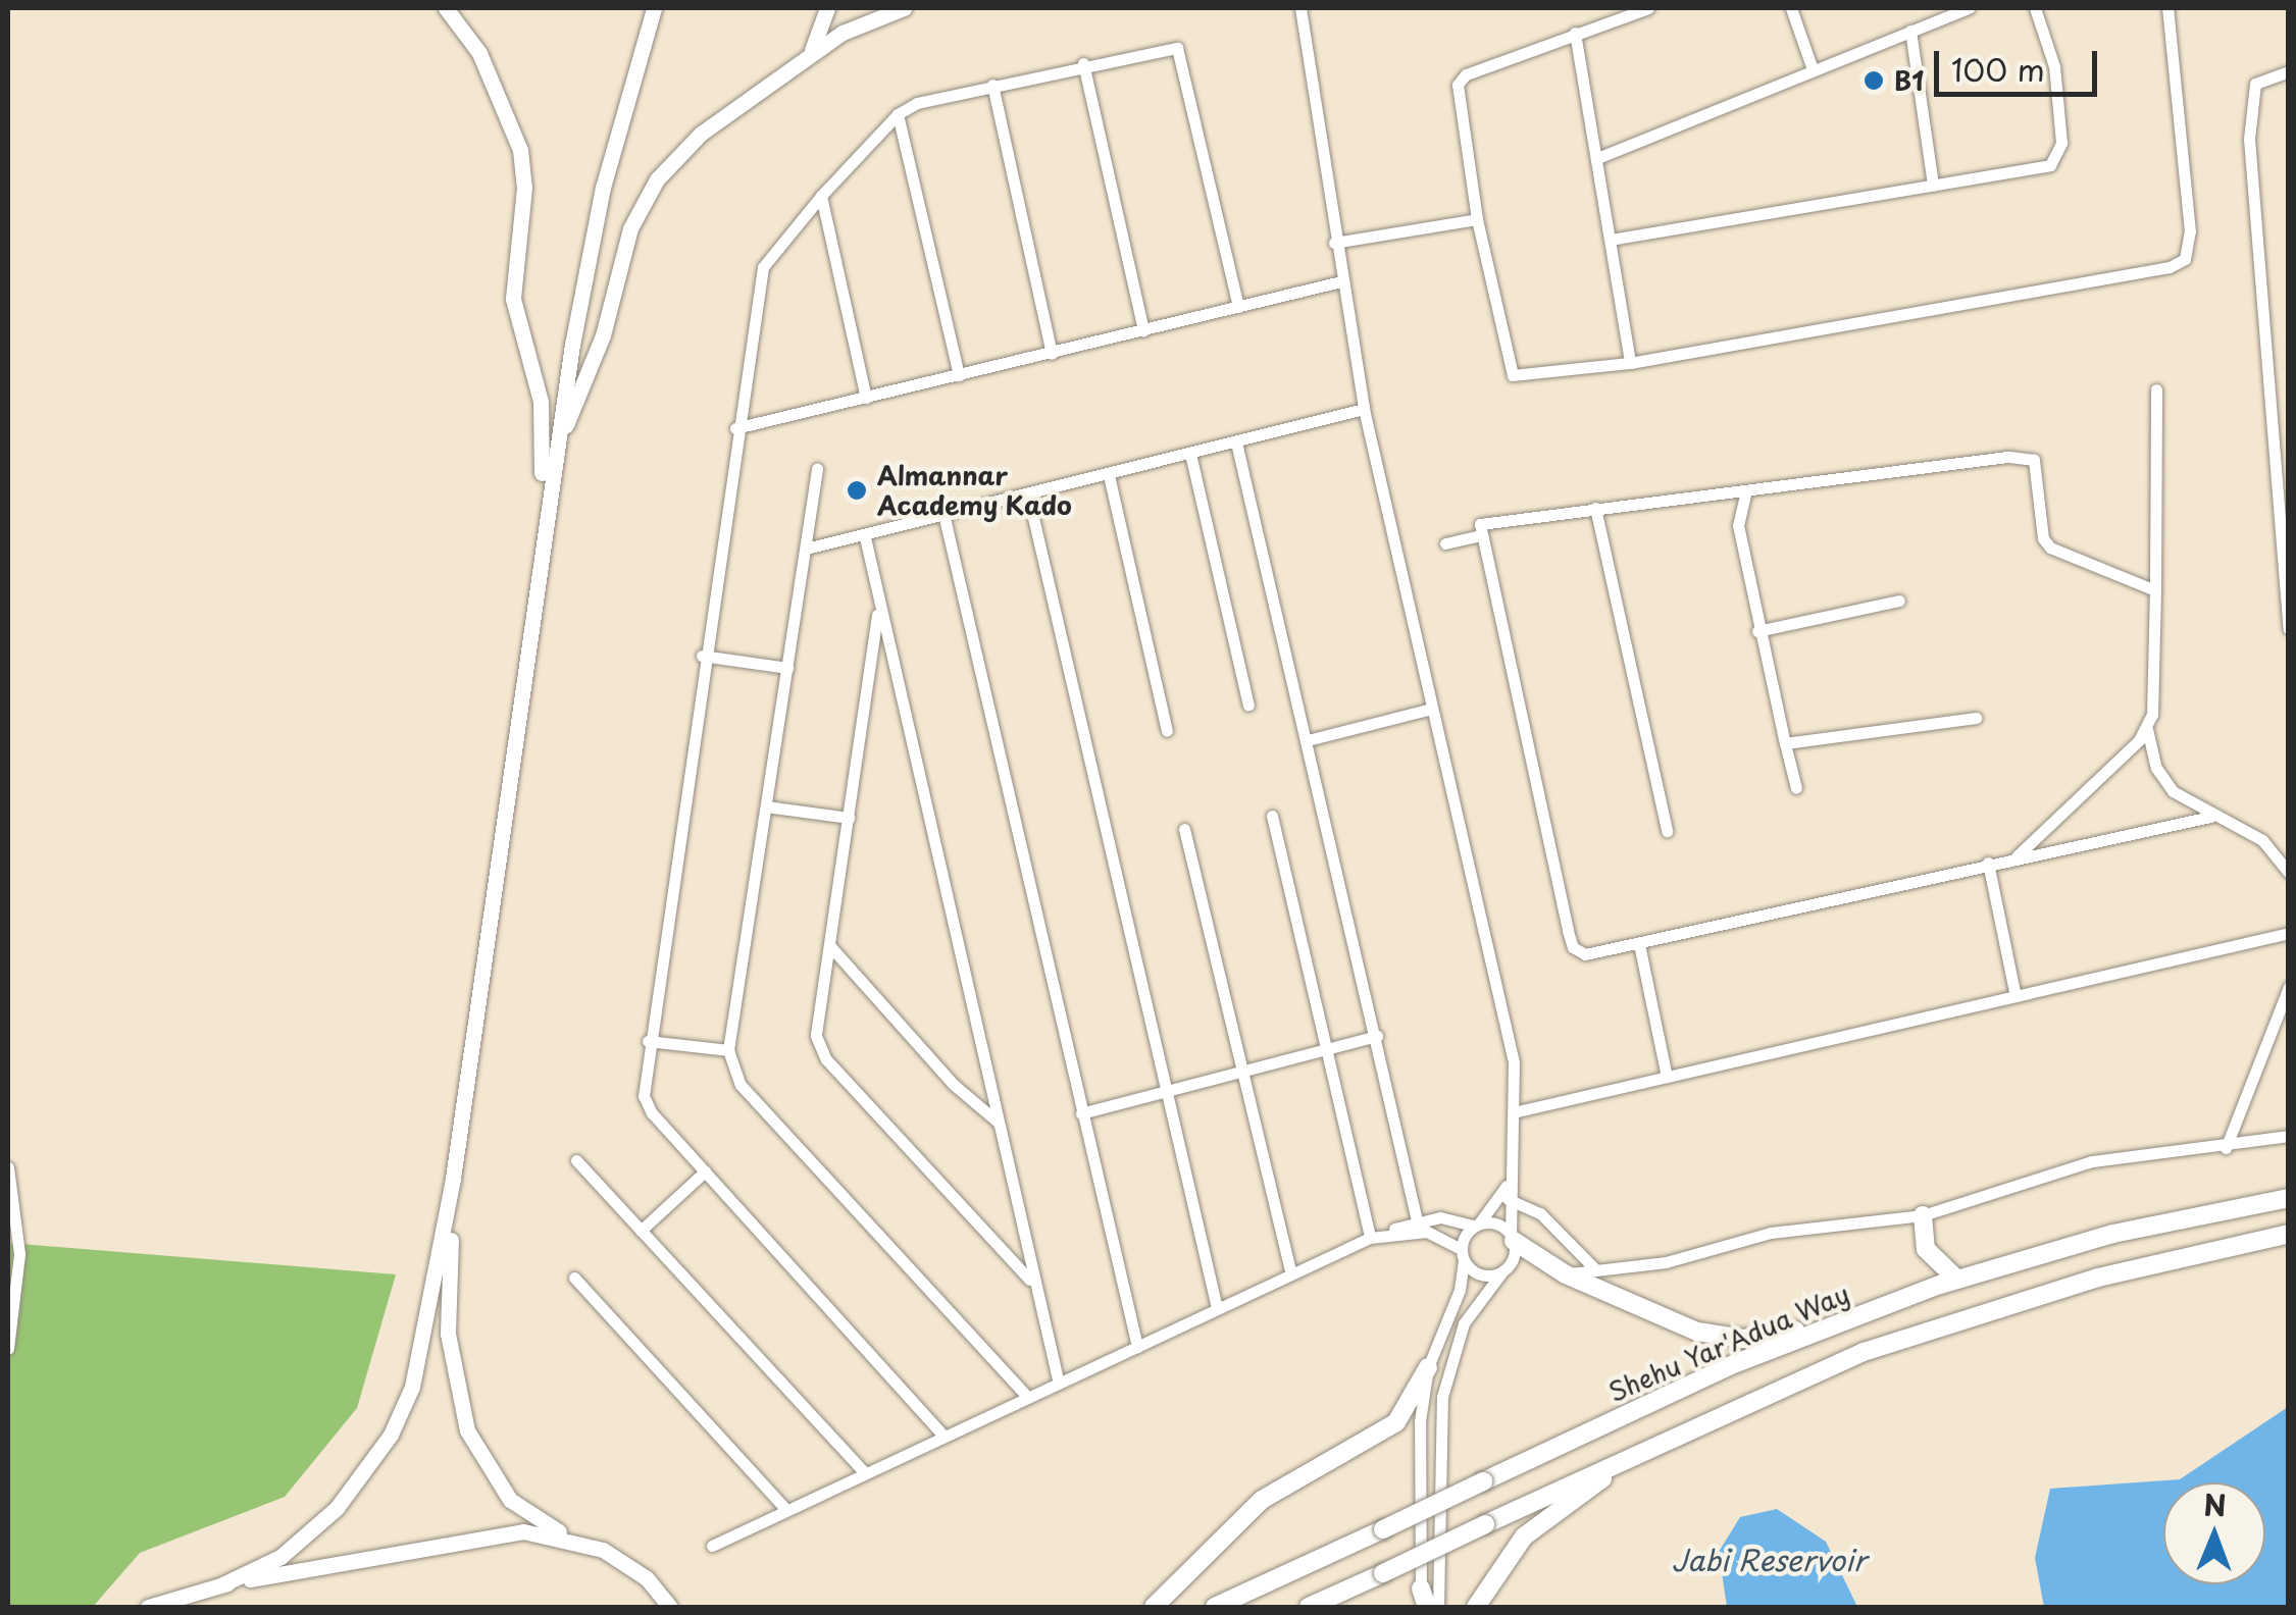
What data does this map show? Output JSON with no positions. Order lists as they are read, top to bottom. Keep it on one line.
{"streets":{"highway":["Shehu Yar'Adua Way"]},"water":["Jabi Reservoir"],"places":["B1","Almannar Academy Kado"],"scale_bar":"100 m","north":"top"}
